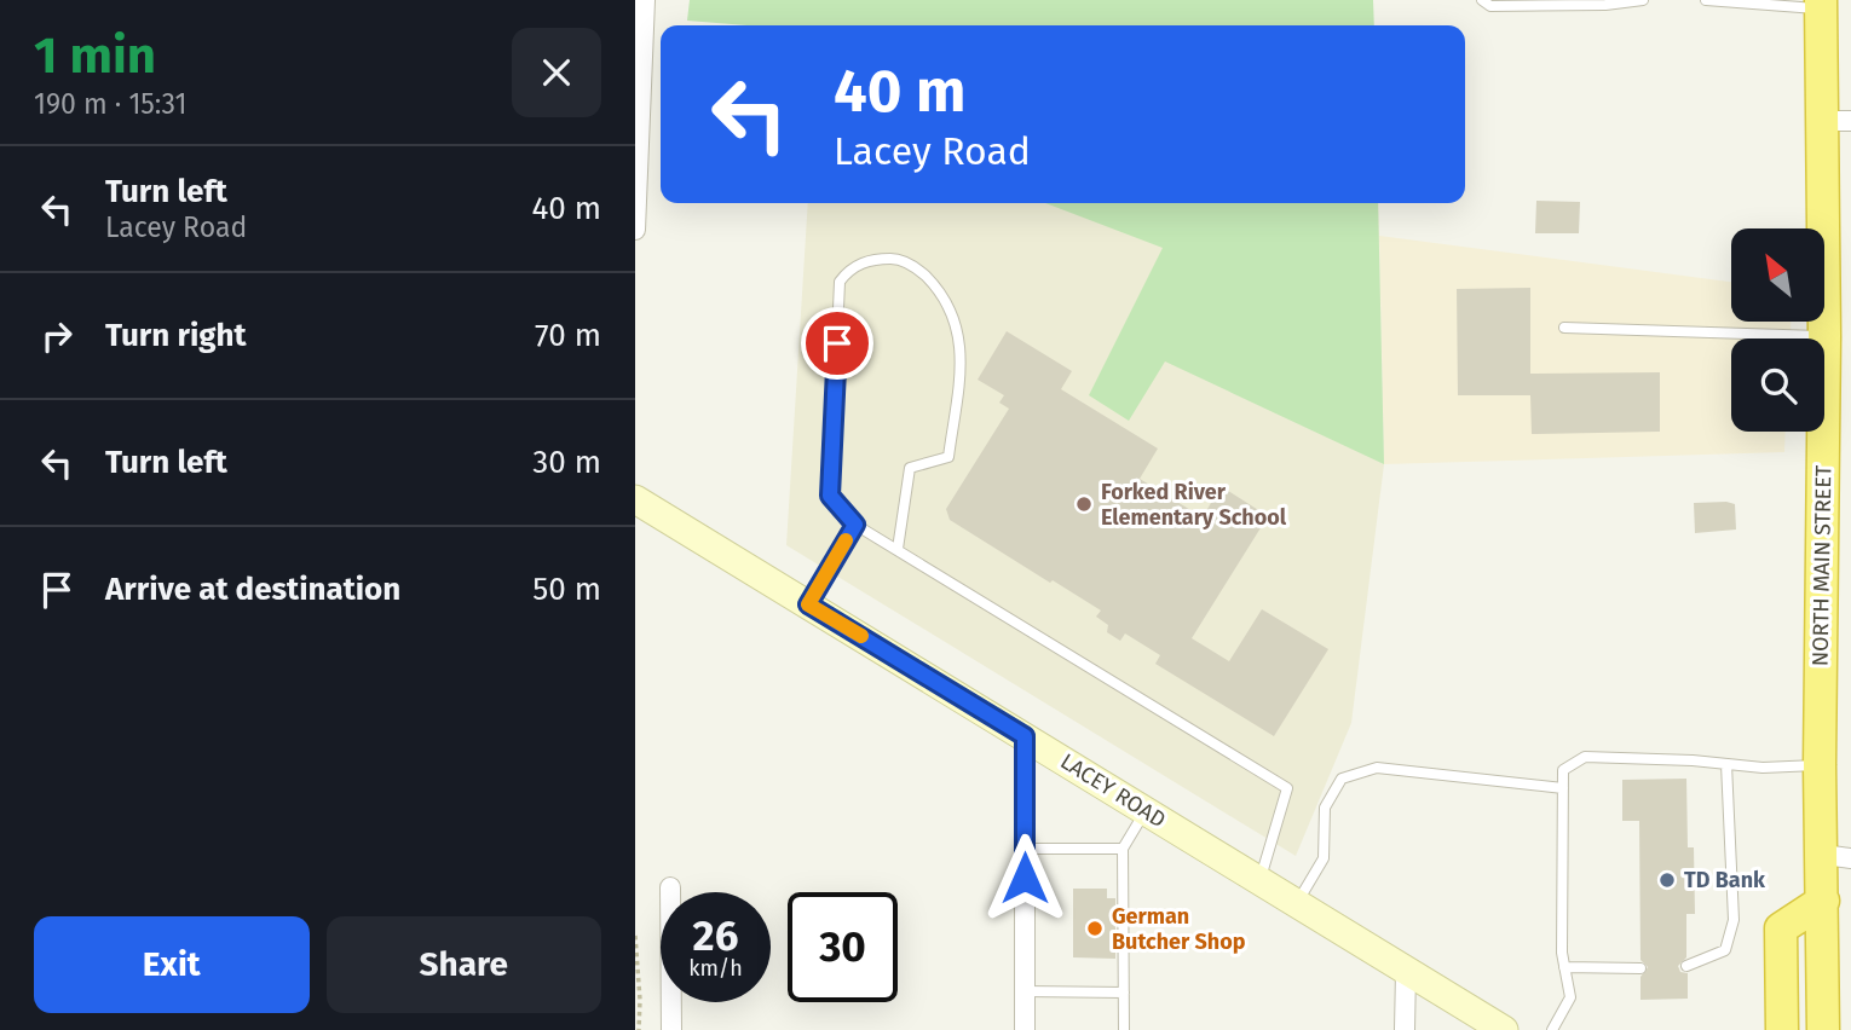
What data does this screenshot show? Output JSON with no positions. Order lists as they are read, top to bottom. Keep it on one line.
{"streets":{"highway":["NORTH MAIN STREET"],"main road":["LACEY ROAD"]},"places":["Forked River Elementary School","TD Bank","German Butcher Shop"],"north":"top left","page":{"heading":["1 min","190 m · 15:31"],"turn":["40 m","Lacey Road"],"list":[{"name":"Turn left","note":"Lacey Road","value":"40 m"},{"name":"Turn right","value":"70 m"},{"name":"Turn left","value":"30 m"},{"name":"Arrive at destination","value":"50 m"}],"speed":"26 km/h","limit":"30","buttons":["Exit","Share"]}}
